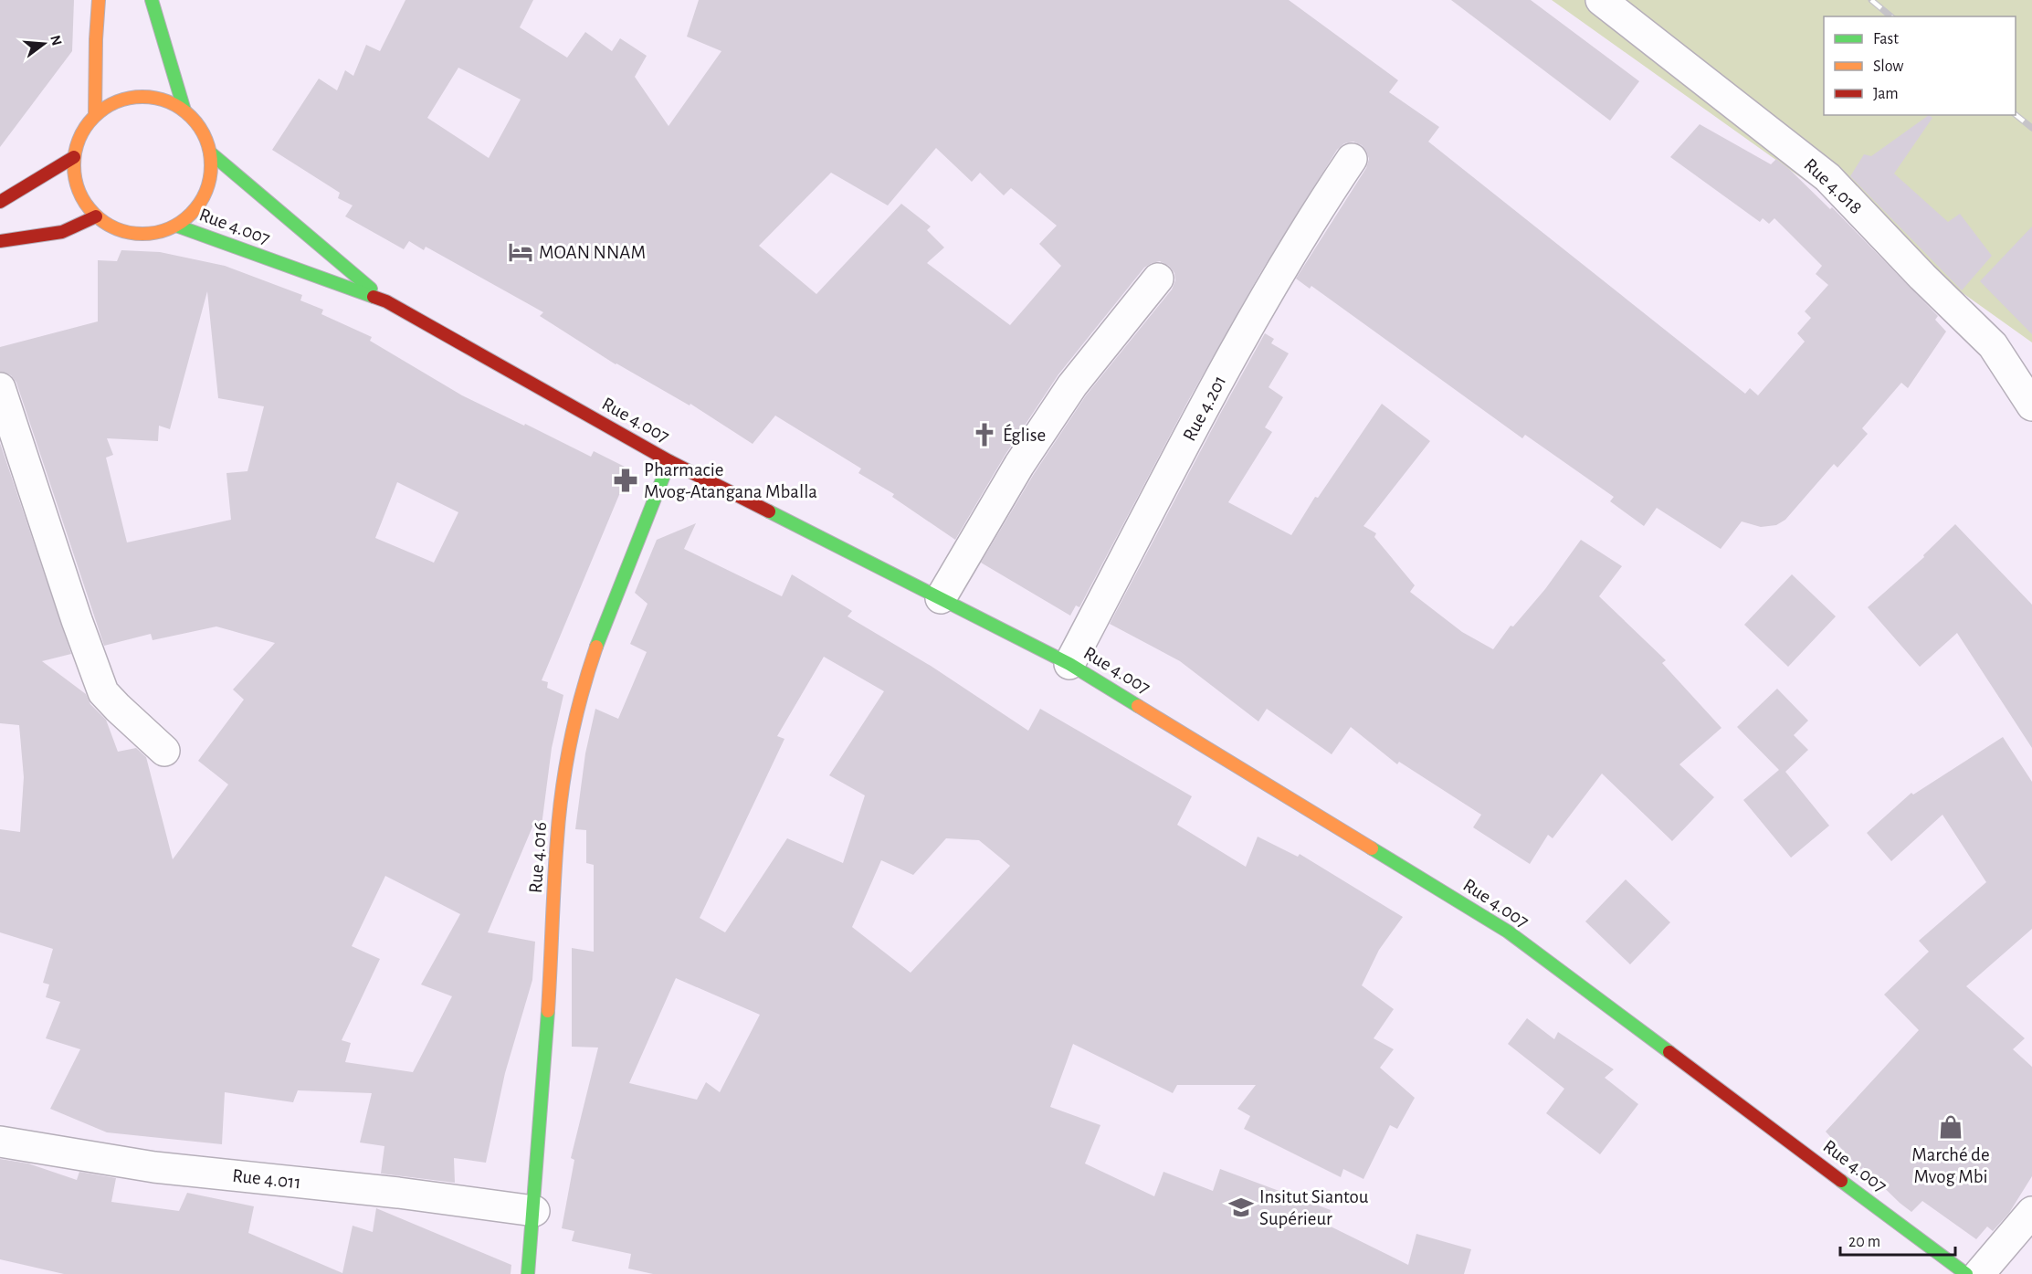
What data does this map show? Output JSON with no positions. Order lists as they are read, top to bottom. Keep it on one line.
{"streets":{"main road":["Rue 4.007","Rue 4.016"],"street":["Rue 4.018","Rue 4.201","Rue 4.011"]},"crossings":[["Rue 4.007","Rue 4.201"],["Rue 4.007","Rue 4.016"],["Rue 4.016","Rue 4.011"]],"places":{"hotel":["MOAN NNAM"],"church":["Église"],"pharmacy":["Pharmacie Mvog-Atangana Mballa"],"shop":["Marché de Mvog Mbi"],"school or university":["Insitut Siantou Supérieur"]},"legend":["Fast","Slow","Jam"],"scale_bar":"20 m","north":"right"}
